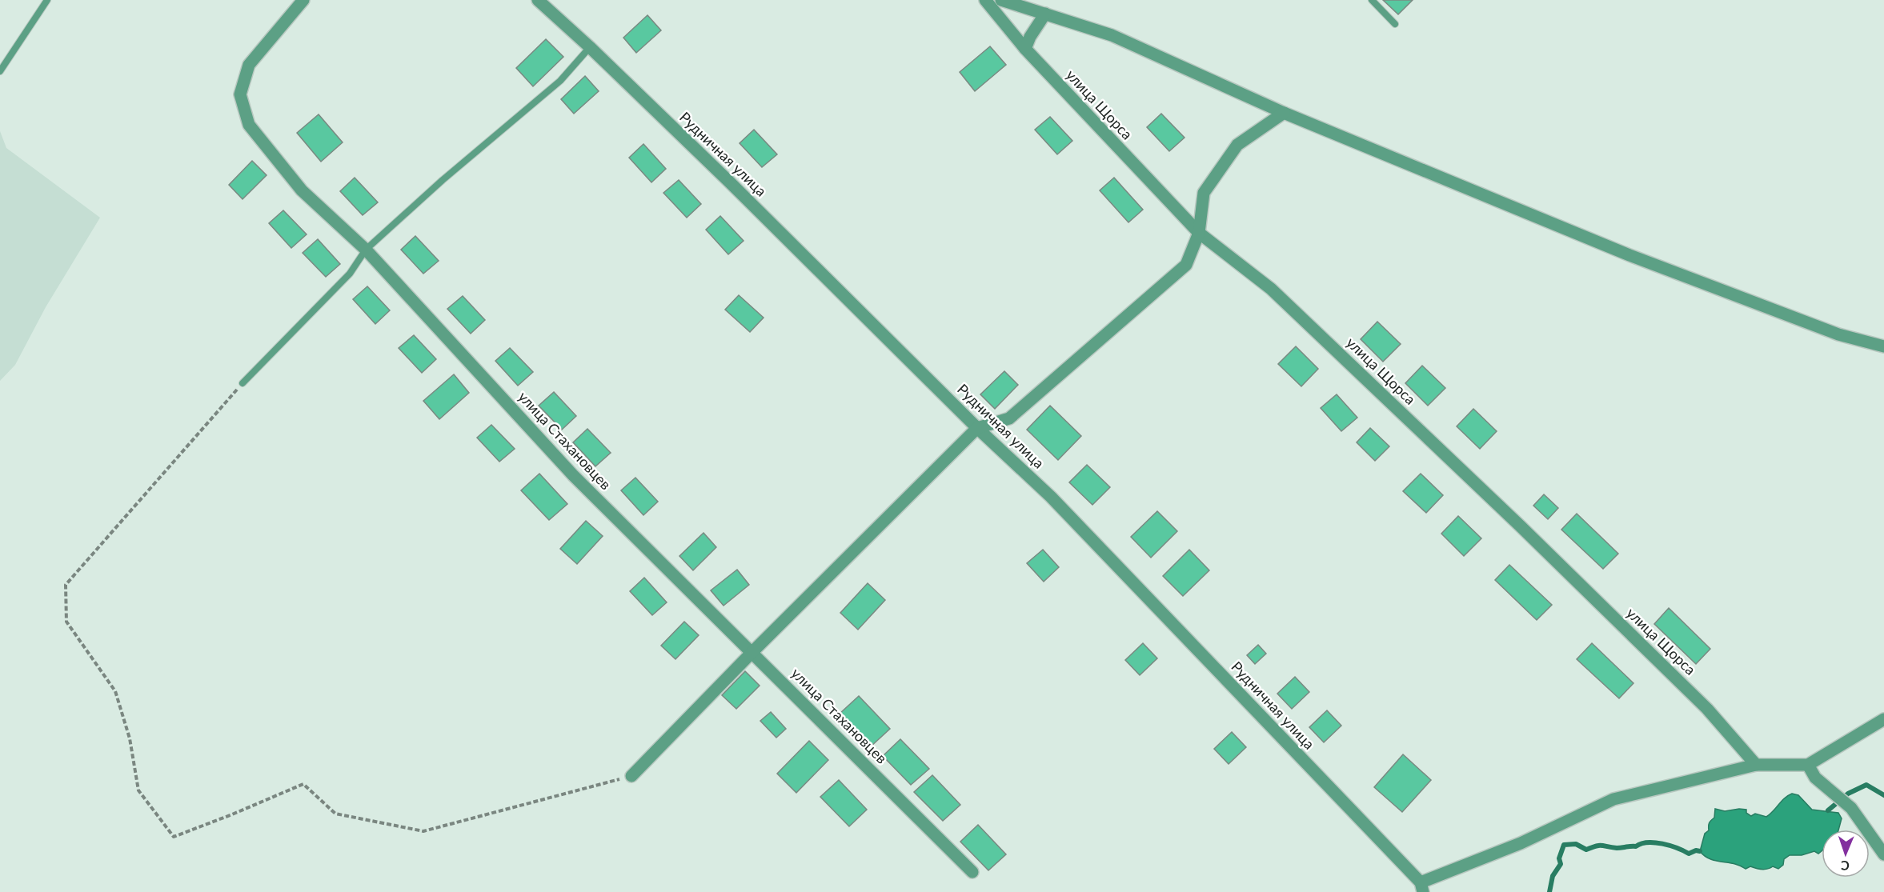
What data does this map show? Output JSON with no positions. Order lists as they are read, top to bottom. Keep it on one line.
{"streets":{"street":["улица Щорса","Рудничная улица","улица Стахановцев"]},"north":"bottom"}
